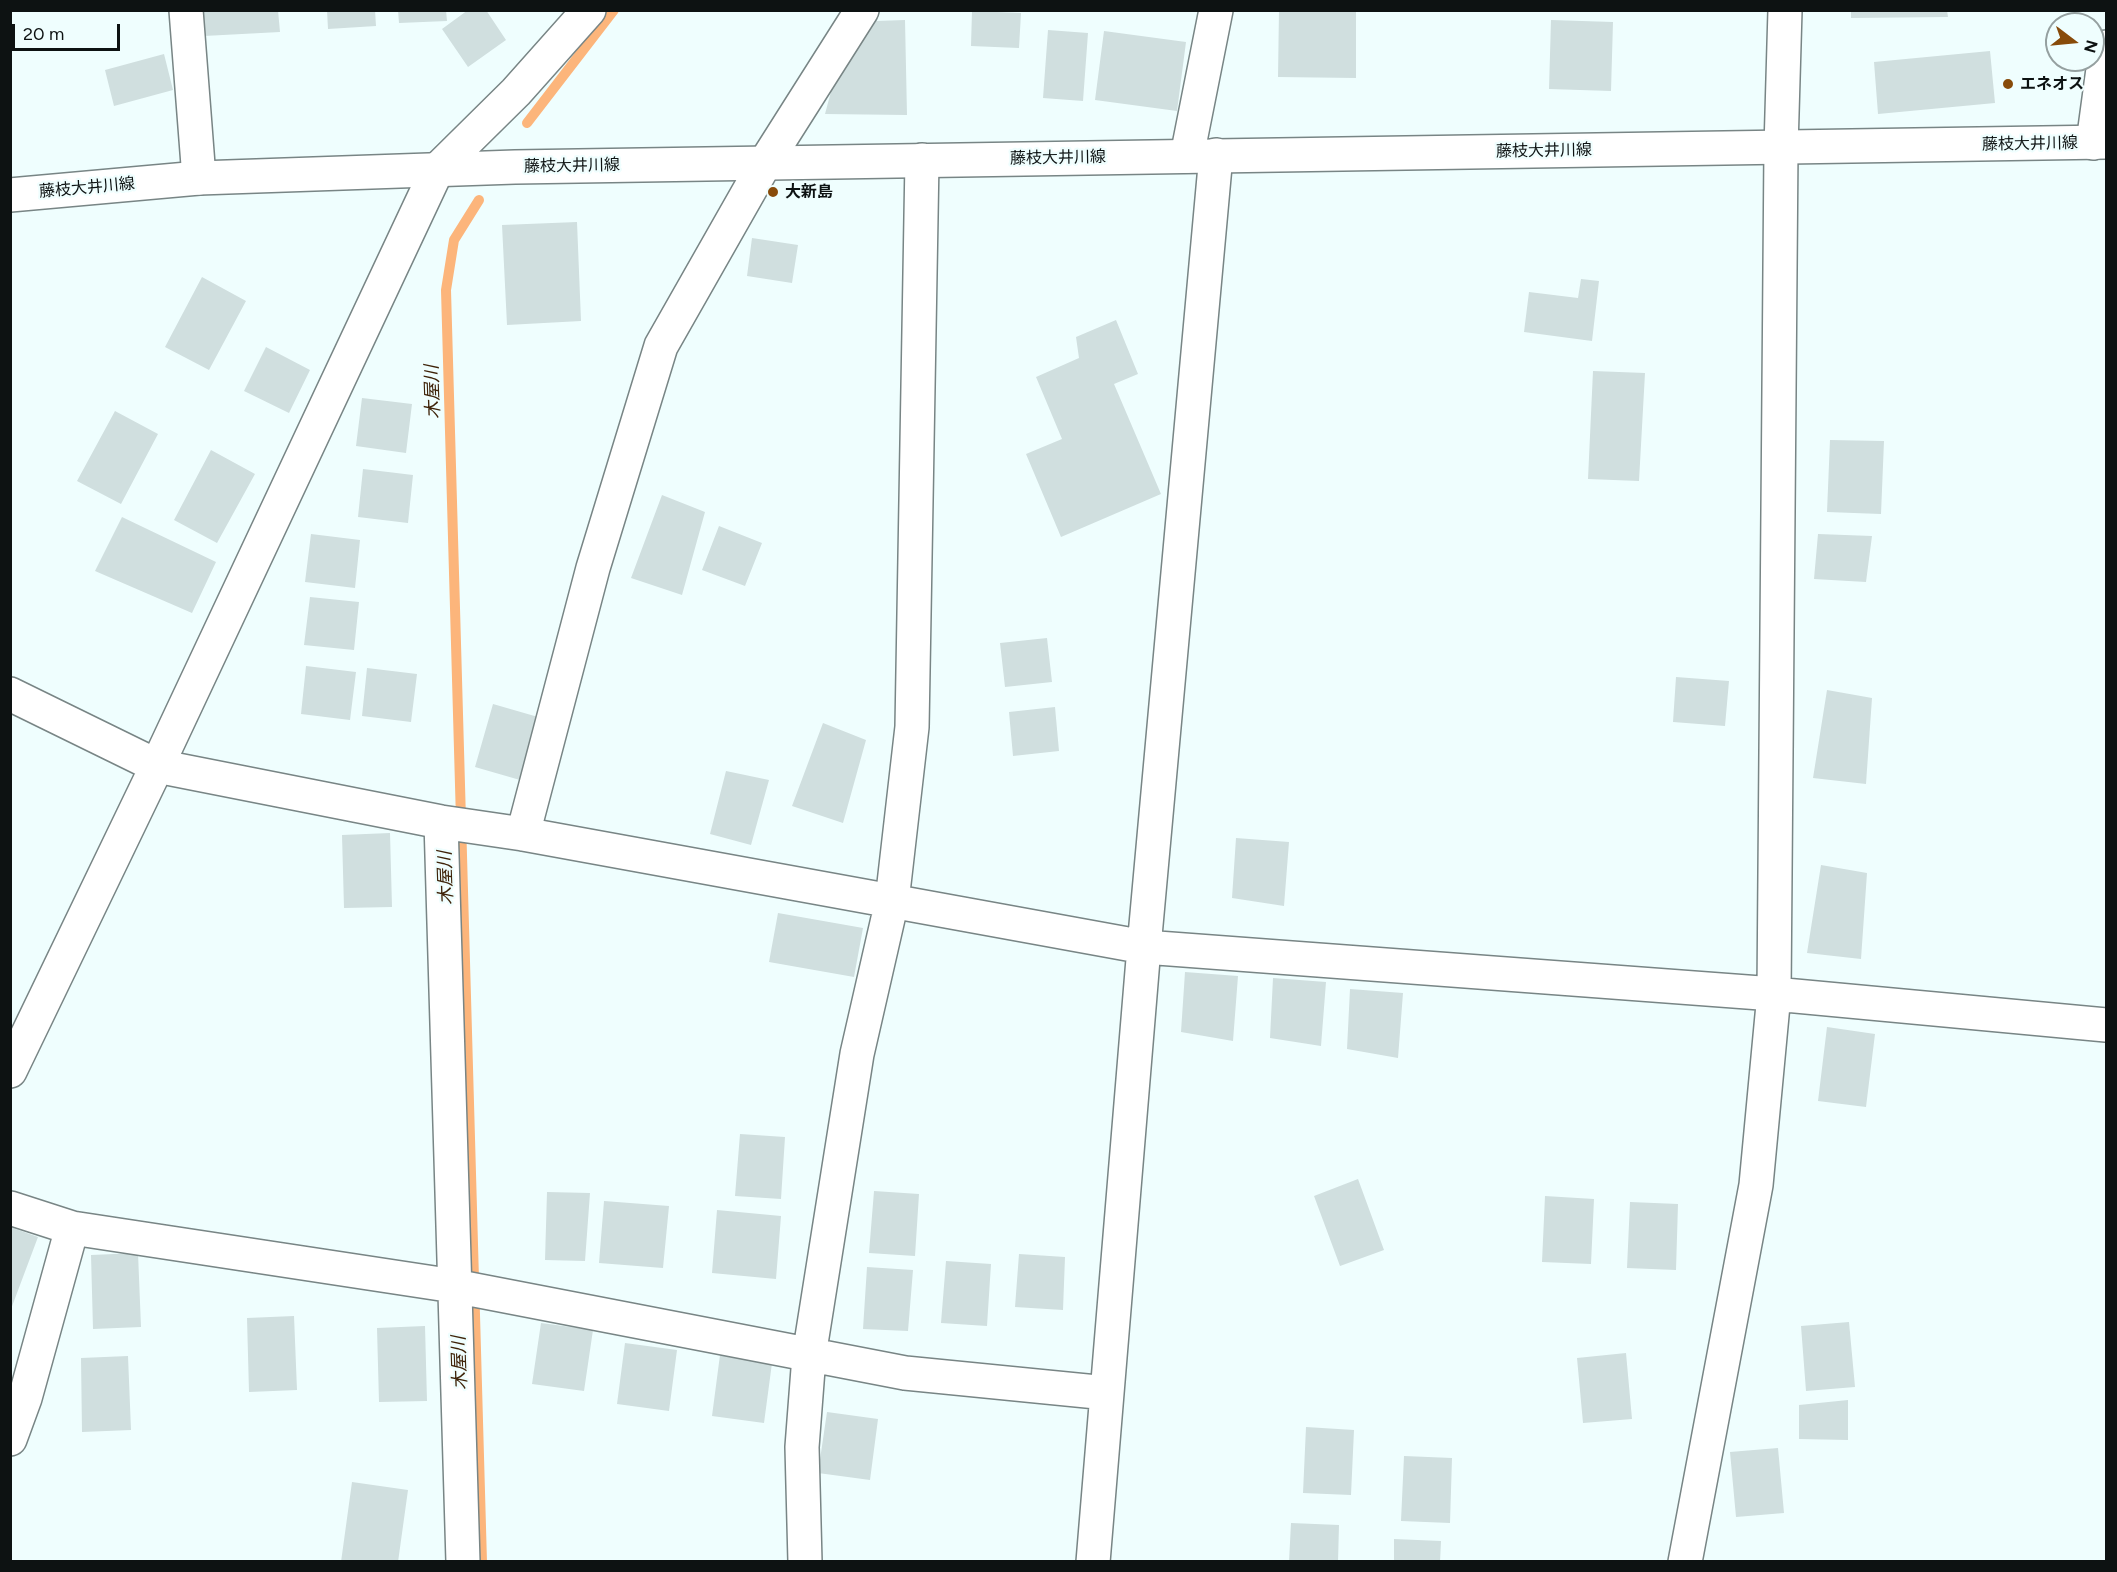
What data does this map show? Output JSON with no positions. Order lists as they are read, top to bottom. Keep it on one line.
{"streets":{"street":["藤枝大井川線"]},"water":["木屋川"],"places":["エネオス","大新島"],"scale_bar":"20 m","north":"right"}
